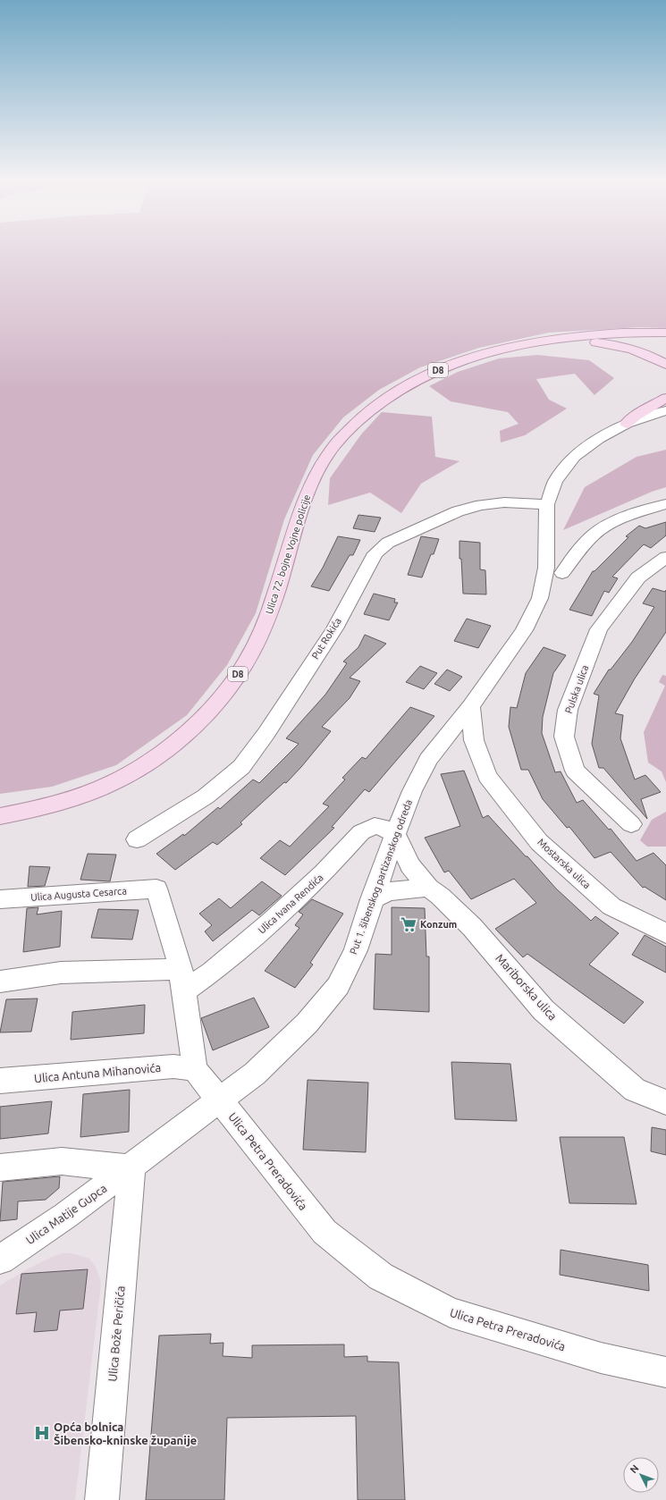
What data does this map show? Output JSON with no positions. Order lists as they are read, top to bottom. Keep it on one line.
{"streets":{"main road":["D8","Ulica 72. bojne Vojne policije"],"street":["Put Rokića","Pulska ulica","Mostarska ulica","Put 1. šibenskog partizanskog odreda","Ulica Augusta Cesarca","Ulica Ivana Rendića","Mariborska ulica","Ulica Antuna Mihanovića","Ulica Petra Preradovića","Ulica Matije Gupca","Ulica Bože Peričića"]},"crossings":[["Put Rokića","Put 1. šibenskog partizanskog odreda"],["Mostarska ulica","Put 1. šibenskog partizanskog odreda"],["Put 1. šibenskog partizanskog odreda","Ulica Ivana Rendića"],["Put 1. šibenskog partizanskog odreda","Mariborska ulica"],["Put 1. šibenskog partizanskog odreda","Ulica Petra Preradovića"],["Put 1. šibenskog partizanskog odreda","Ulica Matije Gupca"],["Ulica Augusta Cesarca","Ulica Ivana Rendića"],["Ulica Ivana Rendića","Mariborska ulica"],["Ulica Antuna Mihanovića","Ulica Petra Preradovića"],["Ulica Petra Preradovića","Ulica Matije Gupca"],["Ulica Matije Gupca","Ulica Bože Peričića"]],"places":{"supermarket":["Konzum"],"hospital":["Opća bolnica Šibensko-kninske županije"]},"north":"top left"}
